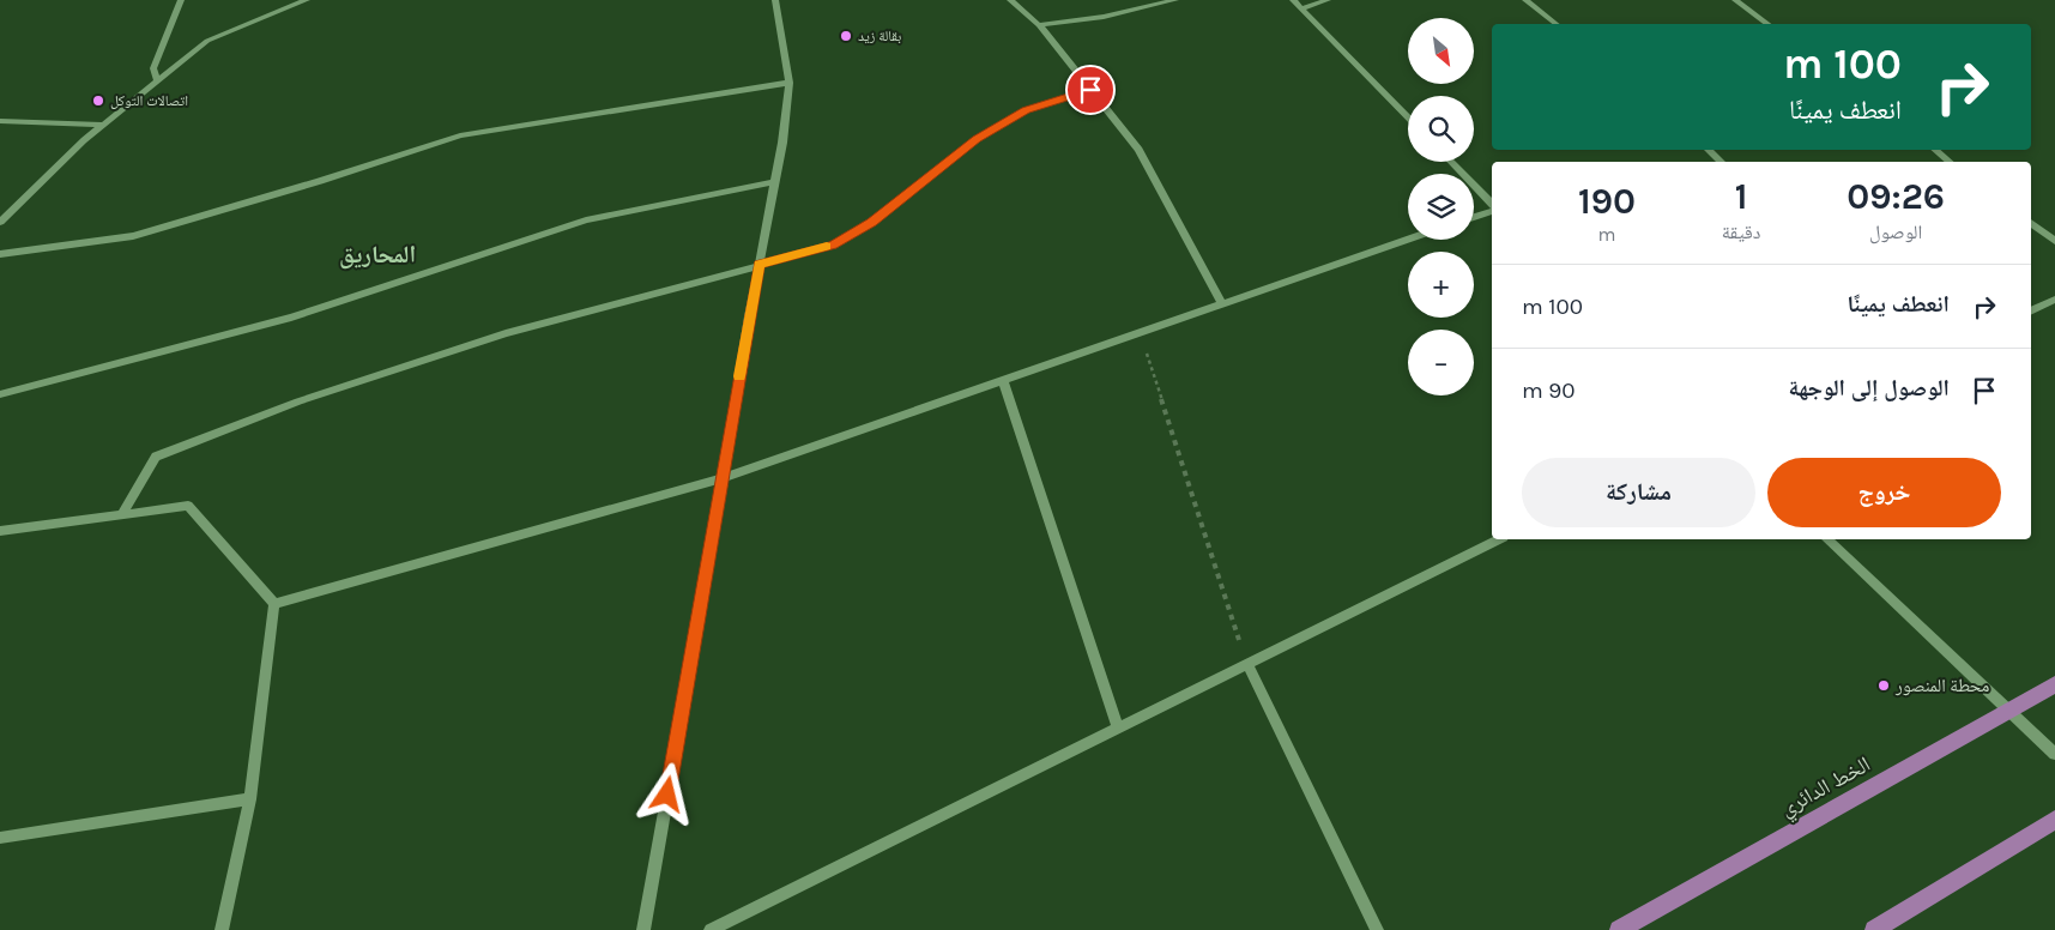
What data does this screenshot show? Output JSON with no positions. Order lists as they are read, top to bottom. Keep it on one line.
{"streets":{"main road":["الخط الدائري"]},"districts":["المحاريق"],"places":["بقالة زيد","اتصالات التوكل","محطة المنصور"],"north":"bottom right","page":{"map_buttons":["+","−"],"turn":["100 m","انعطف يمينًا"],"eta":["09:26","الوصول","1","دقيقة","190","m"],"list":[{"name":"انعطف يمينًا","value":"100 m"},{"name":"الوصول إلى الوجهة","value":"90 m"}],"buttons":["خروج","مشاركة"]}}
